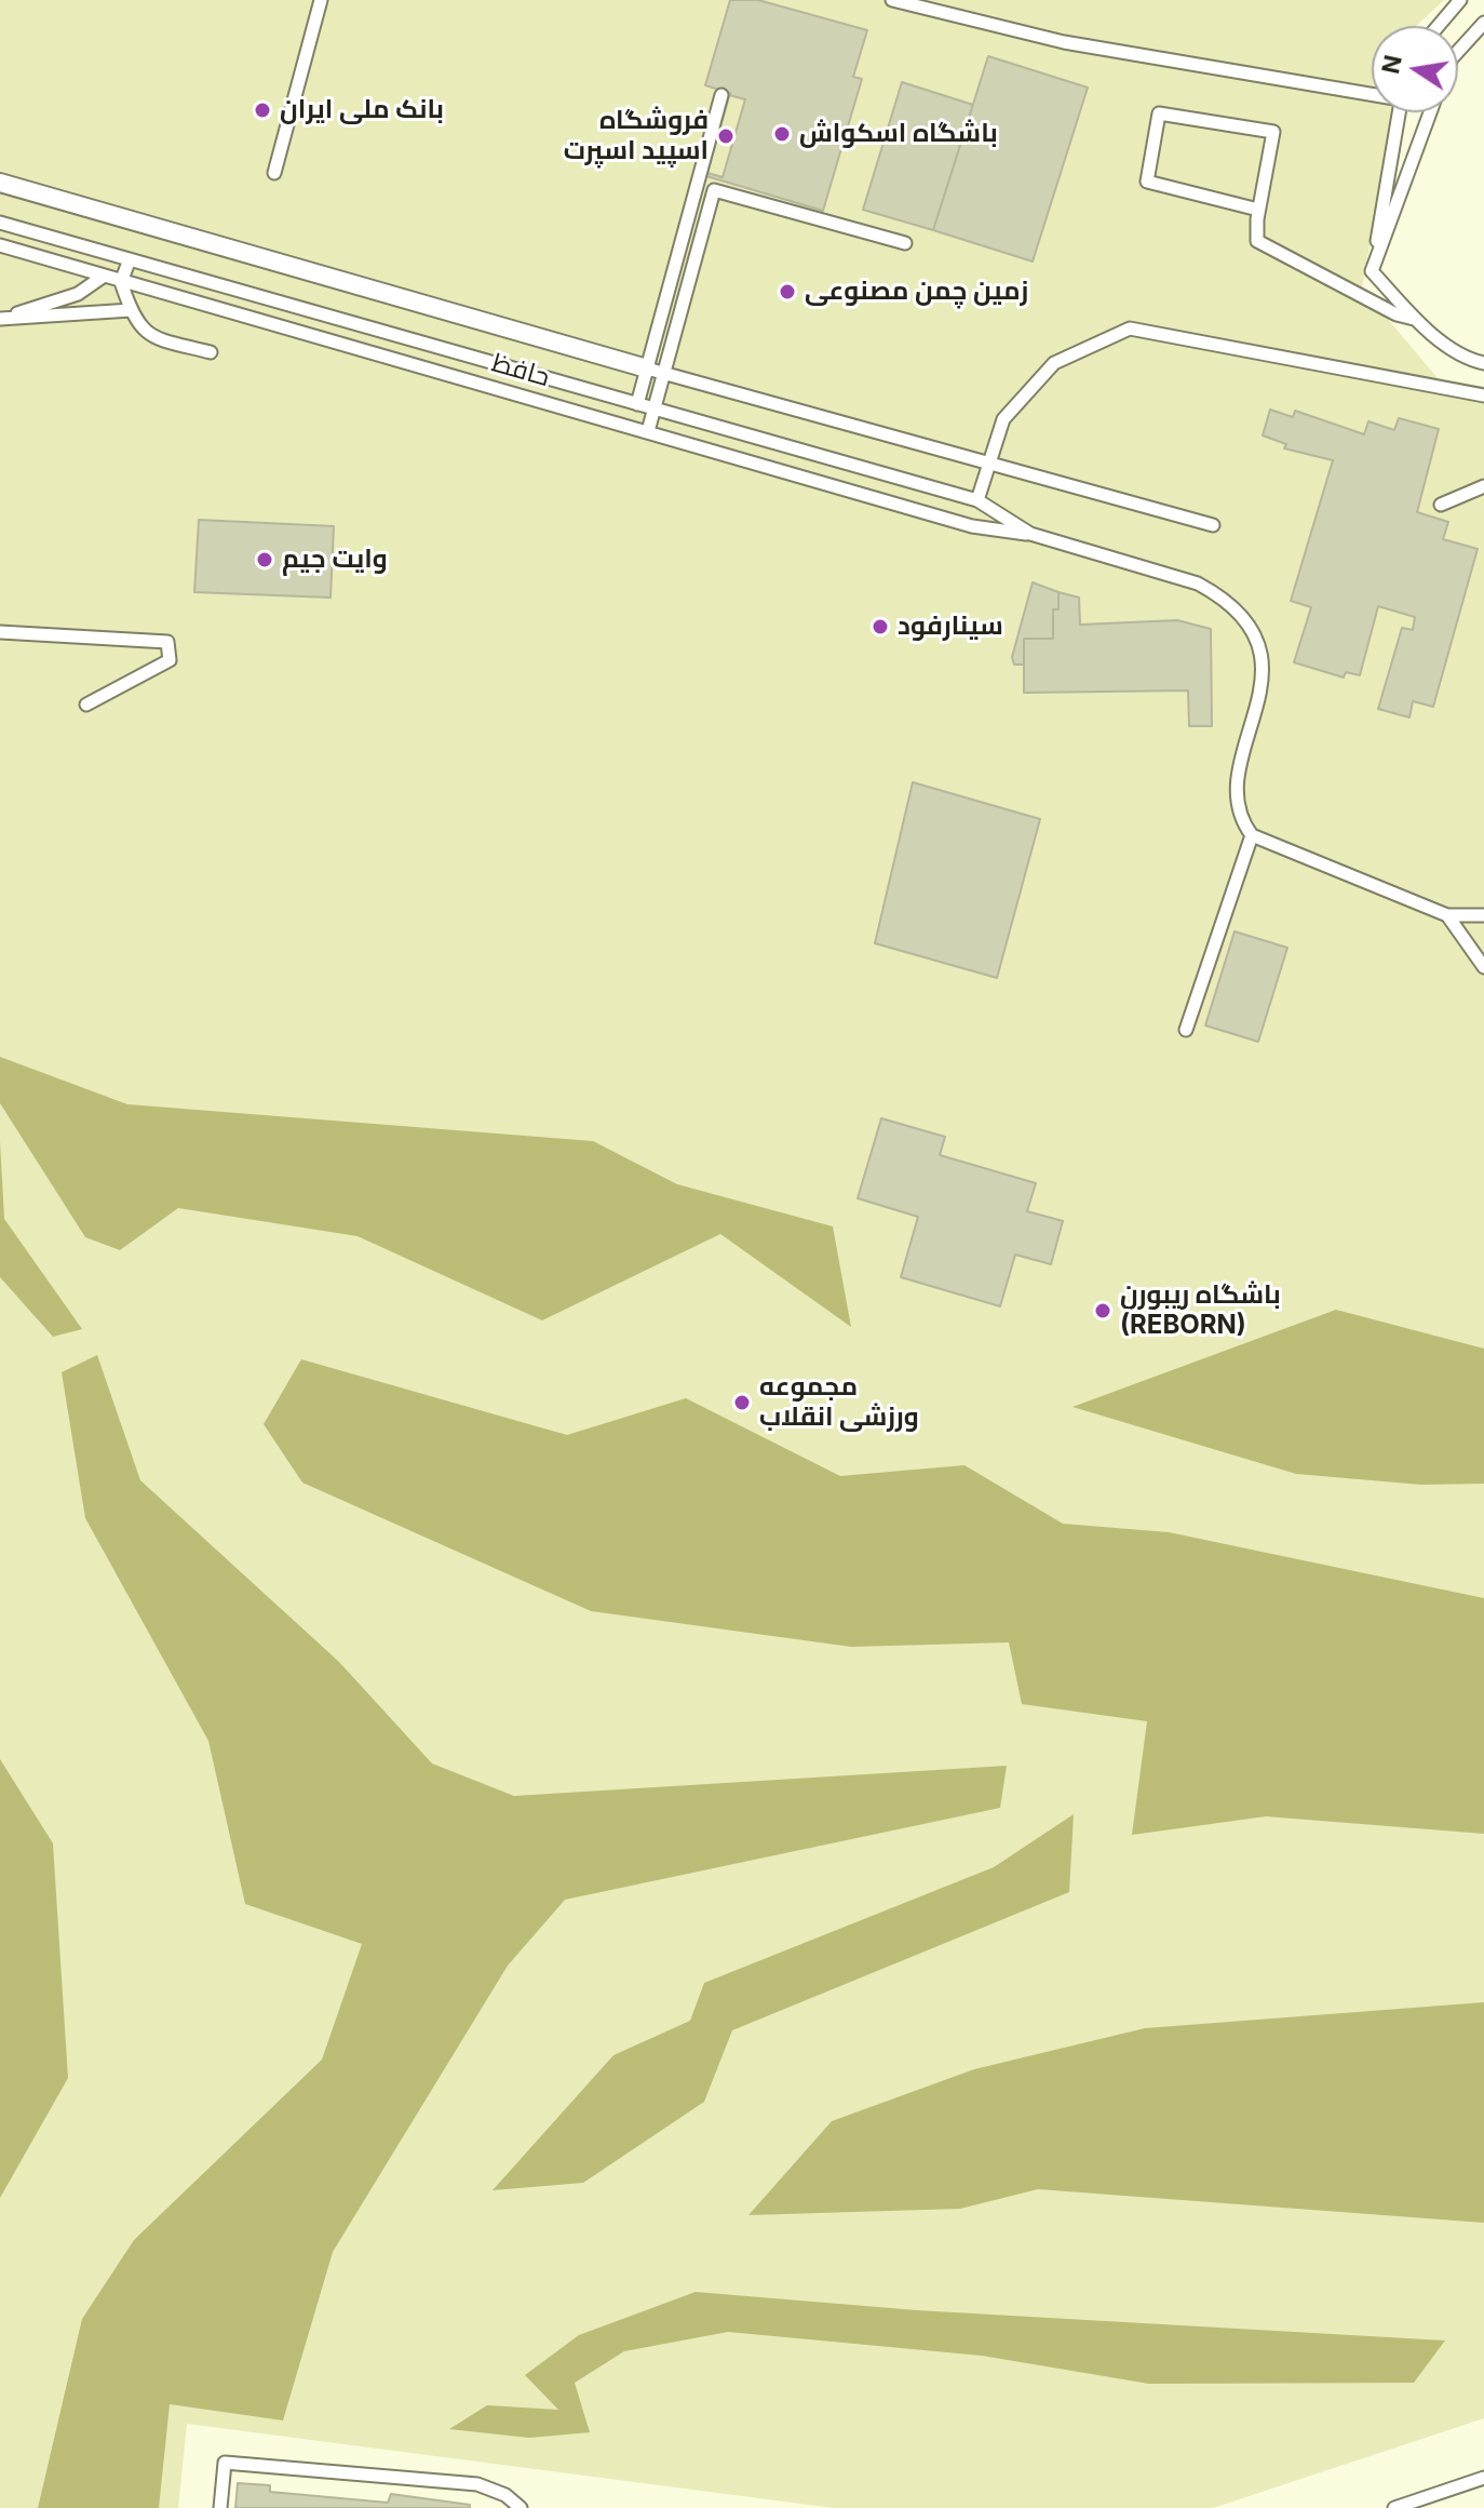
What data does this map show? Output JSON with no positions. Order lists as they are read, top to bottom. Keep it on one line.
{"streets":{"lane":["حافظ"]},"places":["بانک ملی ایران","باشگاه اسکواش","فروشگاه اسپید اسپرت","زمین چمن مصنوعی","وایت جیم","سینارفود","باشگاه ریبورن (REBORN)","مجموعه ورزشی انقلاب"],"north":"left"}
